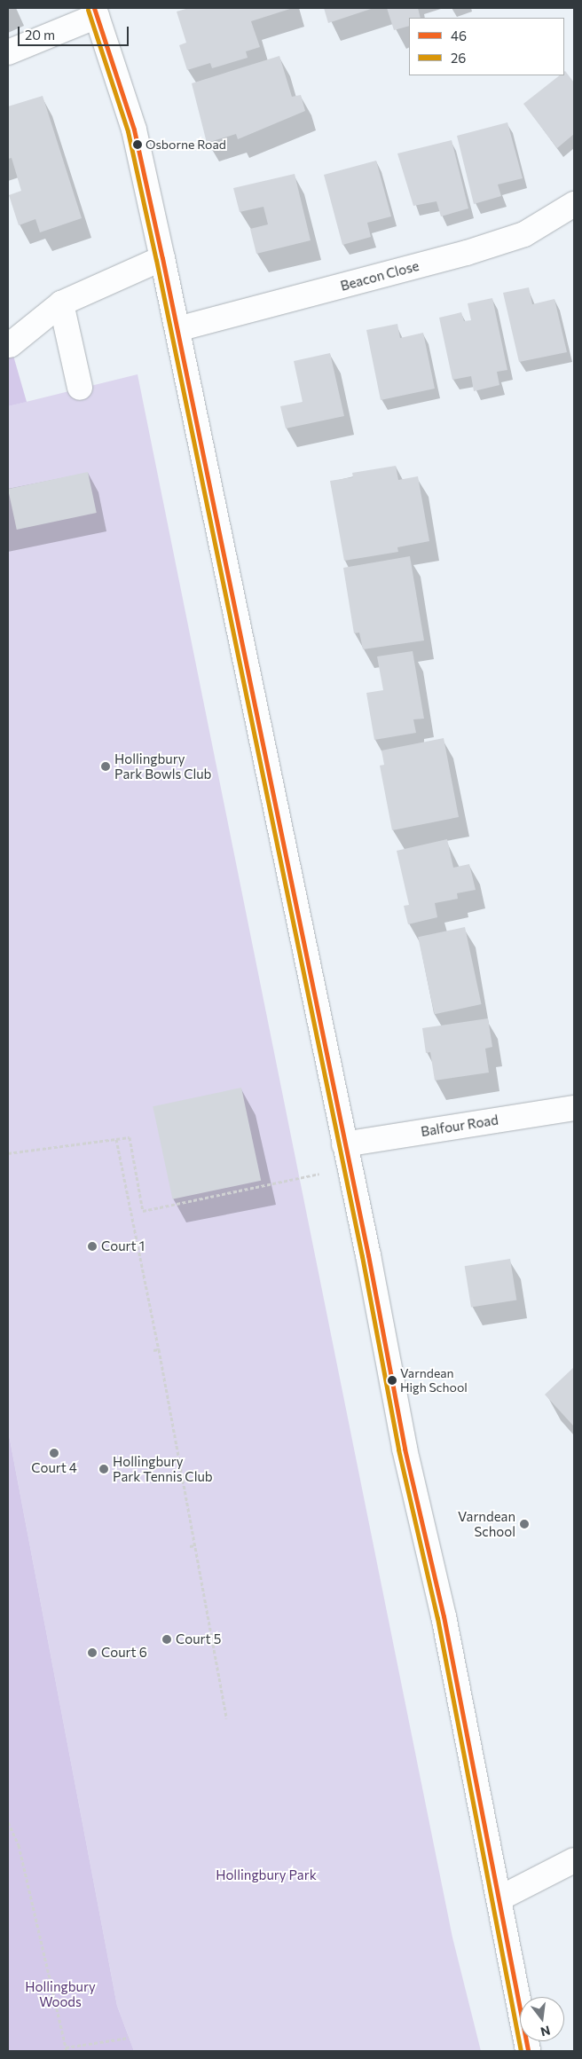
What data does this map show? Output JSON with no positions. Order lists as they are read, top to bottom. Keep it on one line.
{"streets":{"street":["Beacon Close","Balfour Road"]},"parks":["Hollingbury Park","Hollingbury Woods"],"places":["Osborne Road","Hollingbury Park Bowls Club","Court 1","Varndean High School","Court 4","Hollingbury Park Tennis Club","Varndean School","Court 5","Court 6"],"lines":["transit line 46","transit line 26"],"legend":["46","26"],"scale_bar":"20 m","north":"bottom"}
